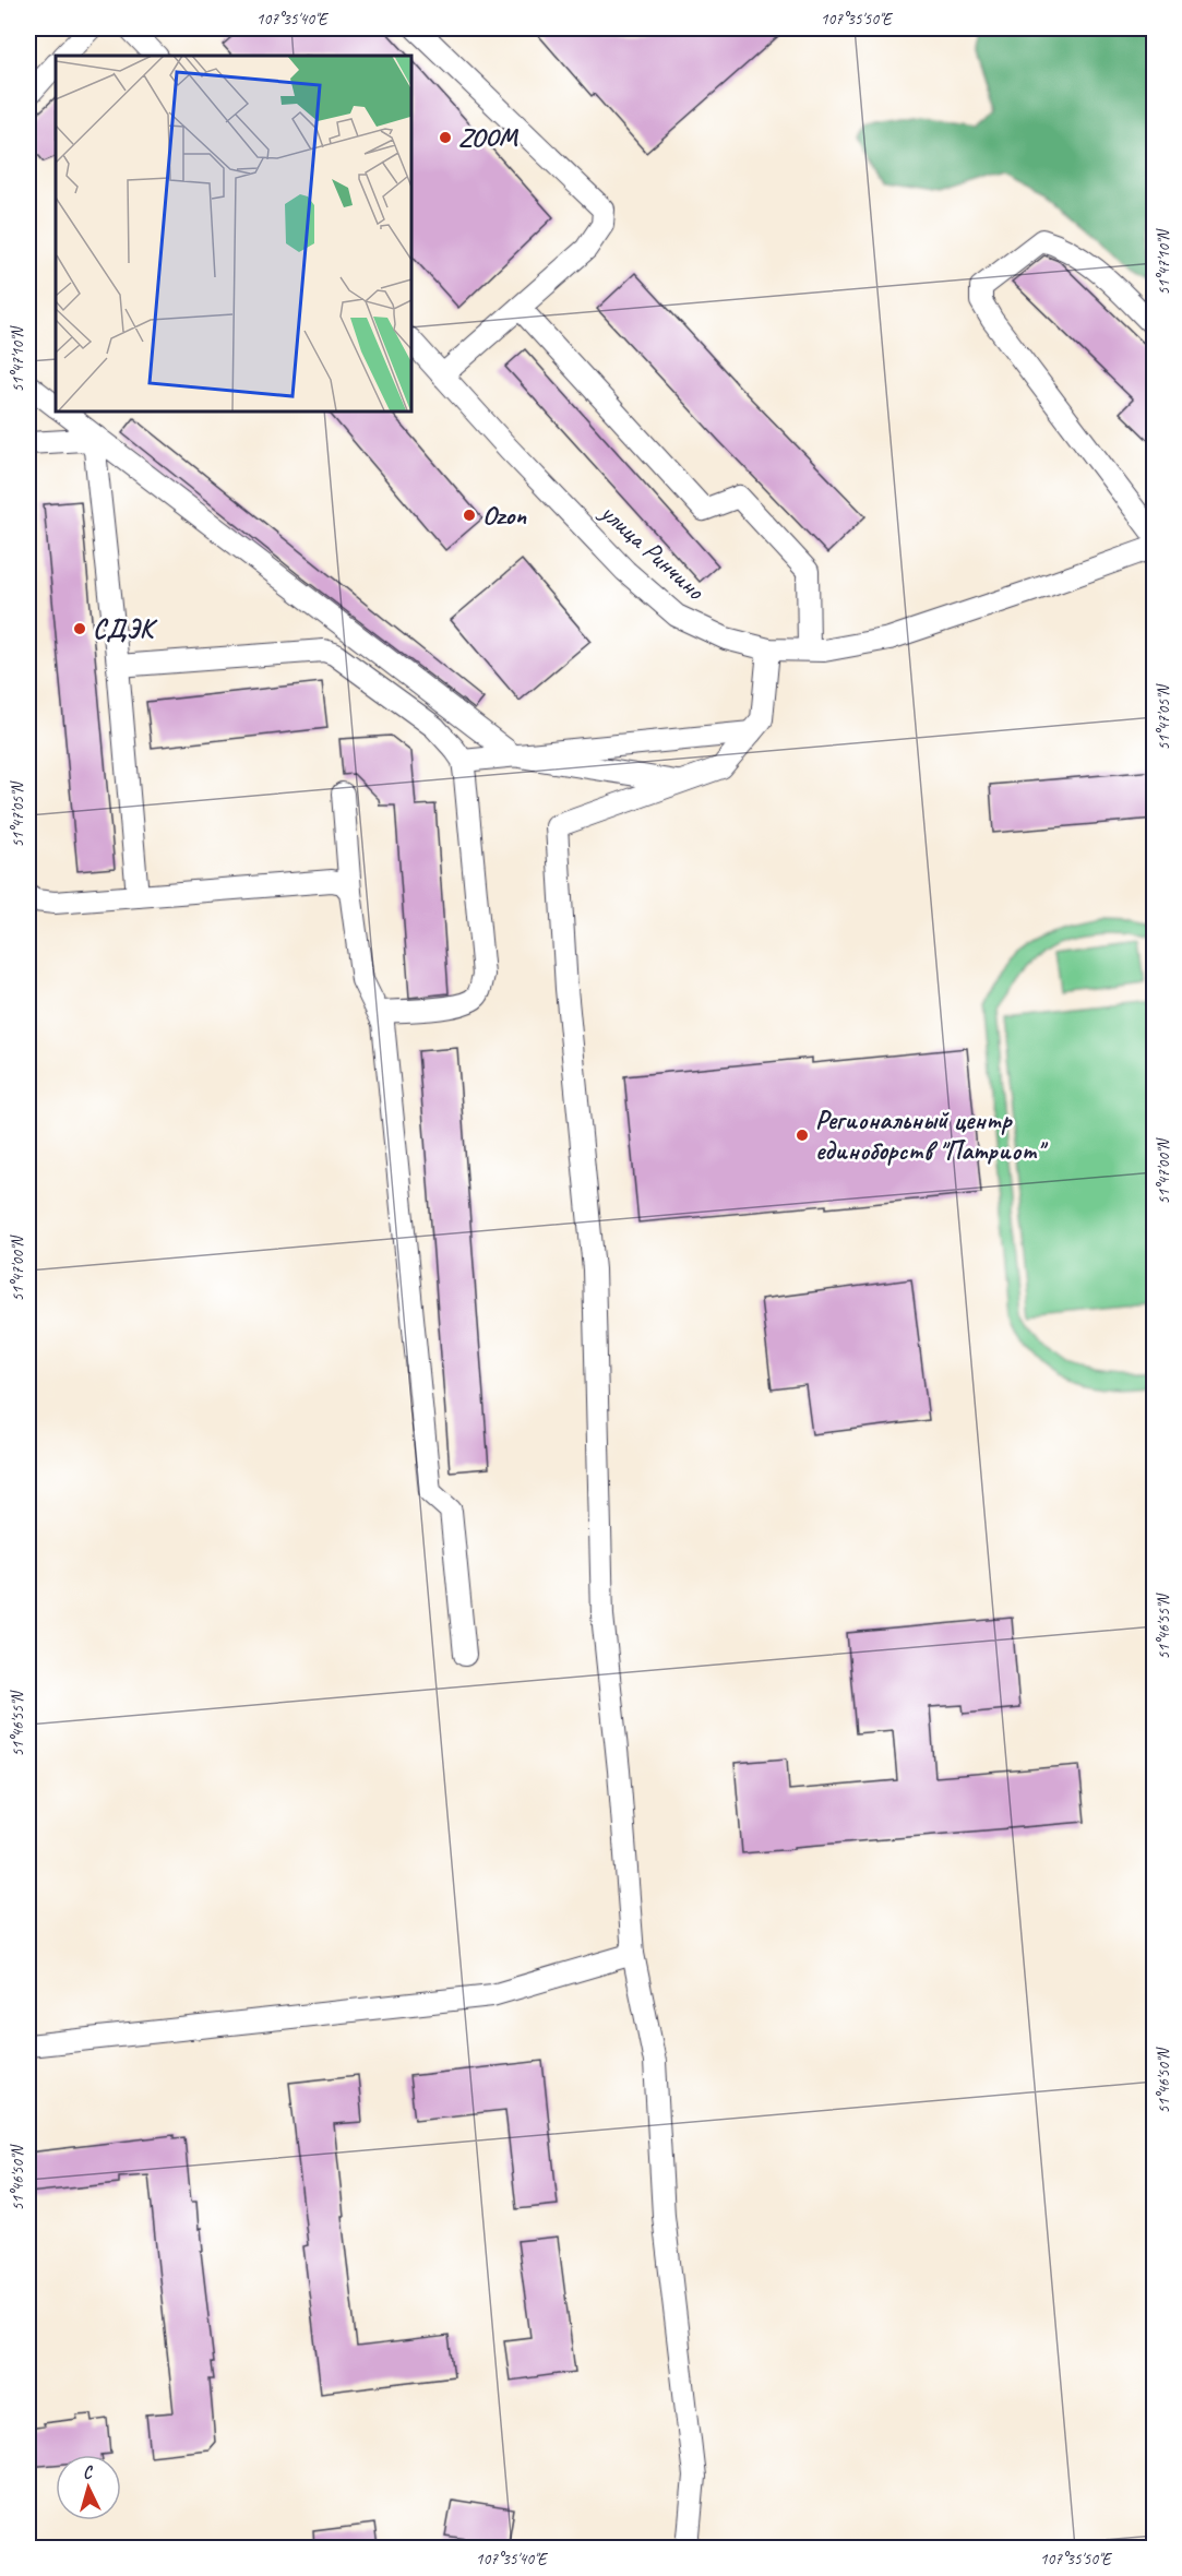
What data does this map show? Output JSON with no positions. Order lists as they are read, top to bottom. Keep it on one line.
{"streets":{"street":["улица Ринчино"]},"places":["ZOOM","Ozon","СДЭК","Региональный центр единоборств \"Патриот\""],"north":"top","coordinates":["107°35'40\"E","107°35'50\"E","51°47'10\"N","51°47'05\"N","51°47'00\"N","51°46'55\"N","51°46'50\"N"]}
